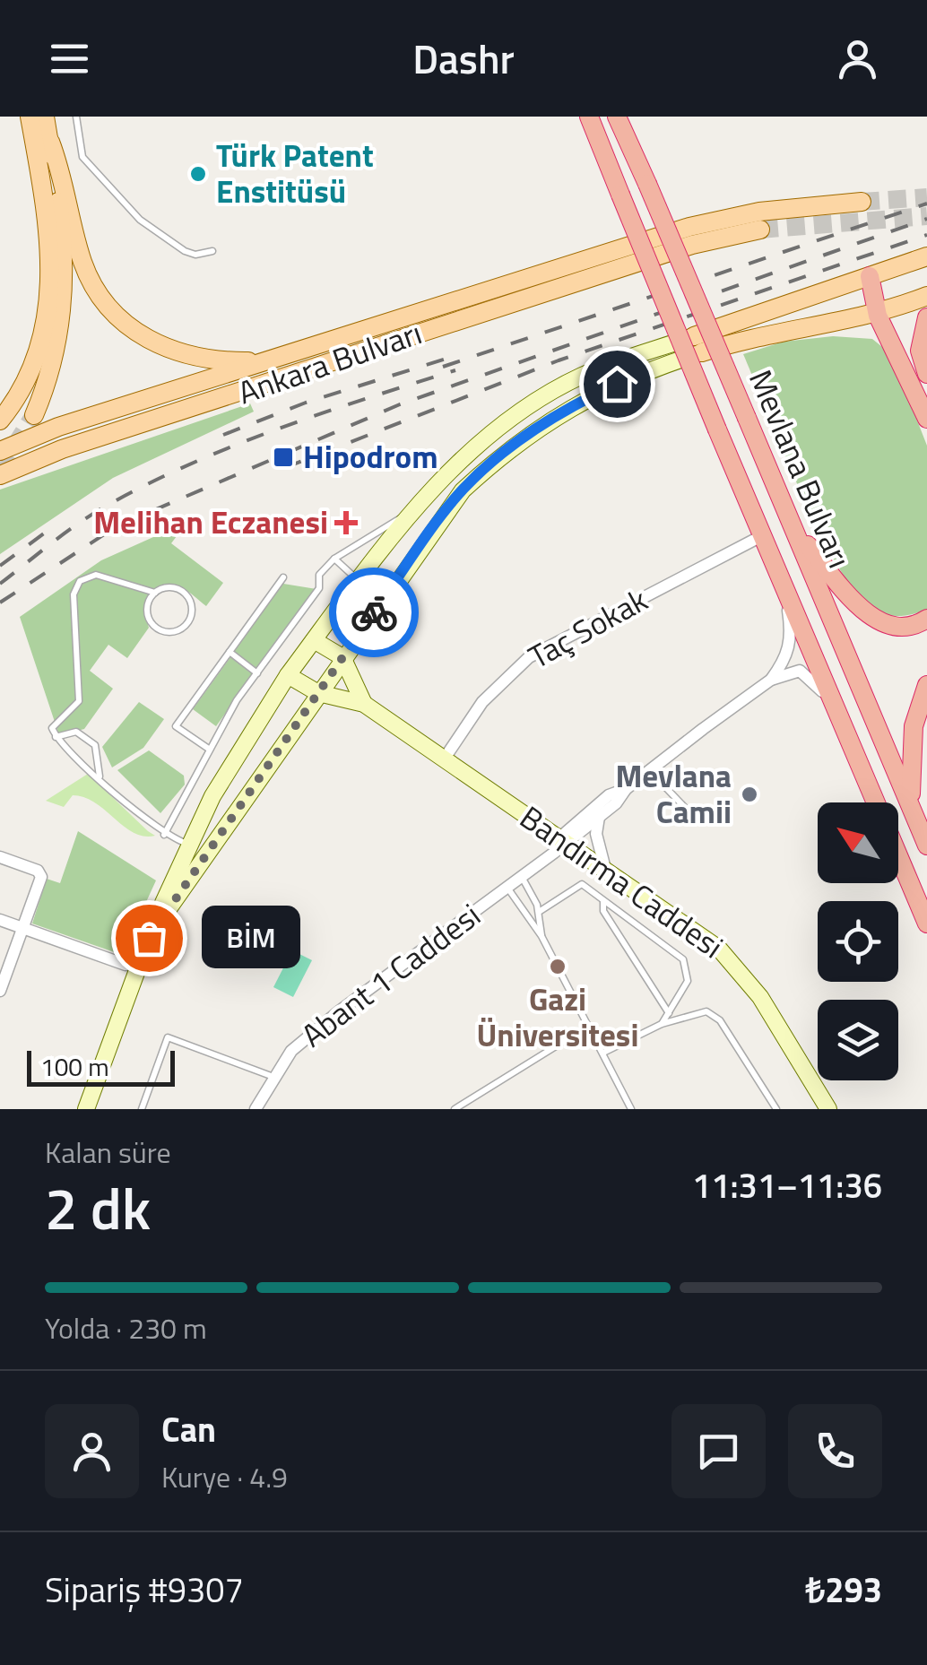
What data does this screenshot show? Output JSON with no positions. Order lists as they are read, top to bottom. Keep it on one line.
{"streets":{"highway":["Mevlana Bulvarı"],"main road":["Ankara Bulvarı","Bandırma Caddesi"],"street":["Taç Sokak","Abant 1 Caddesi"]},"crossings":[["Mevlana Bulvarı","Taç Sokak"],["Mevlana Bulvarı","Abant 1 Caddesi"],["Taç Sokak","Bandırma Caddesi"],["Bandırma Caddesi","Abant 1 Caddesi"]],"places":{"other":["Türk Patent Enstitüsü","Mevlana Camii","BİM","Gazi Üniversitesi"],"transit":["Hipodrom"],"health":["Melihan Eczanesi"]},"scale_bar":"100 m","north":"top left","page":{"header":"Dashr","bubble":"BİM","scale":"100 m","heading":["2 dk","Kalan süre","11:31–11:36"],"panel":["Can","Kurye · 4.9","Sipariş #9307","₺293"],"bar":"Yolda · 230 m"}}
